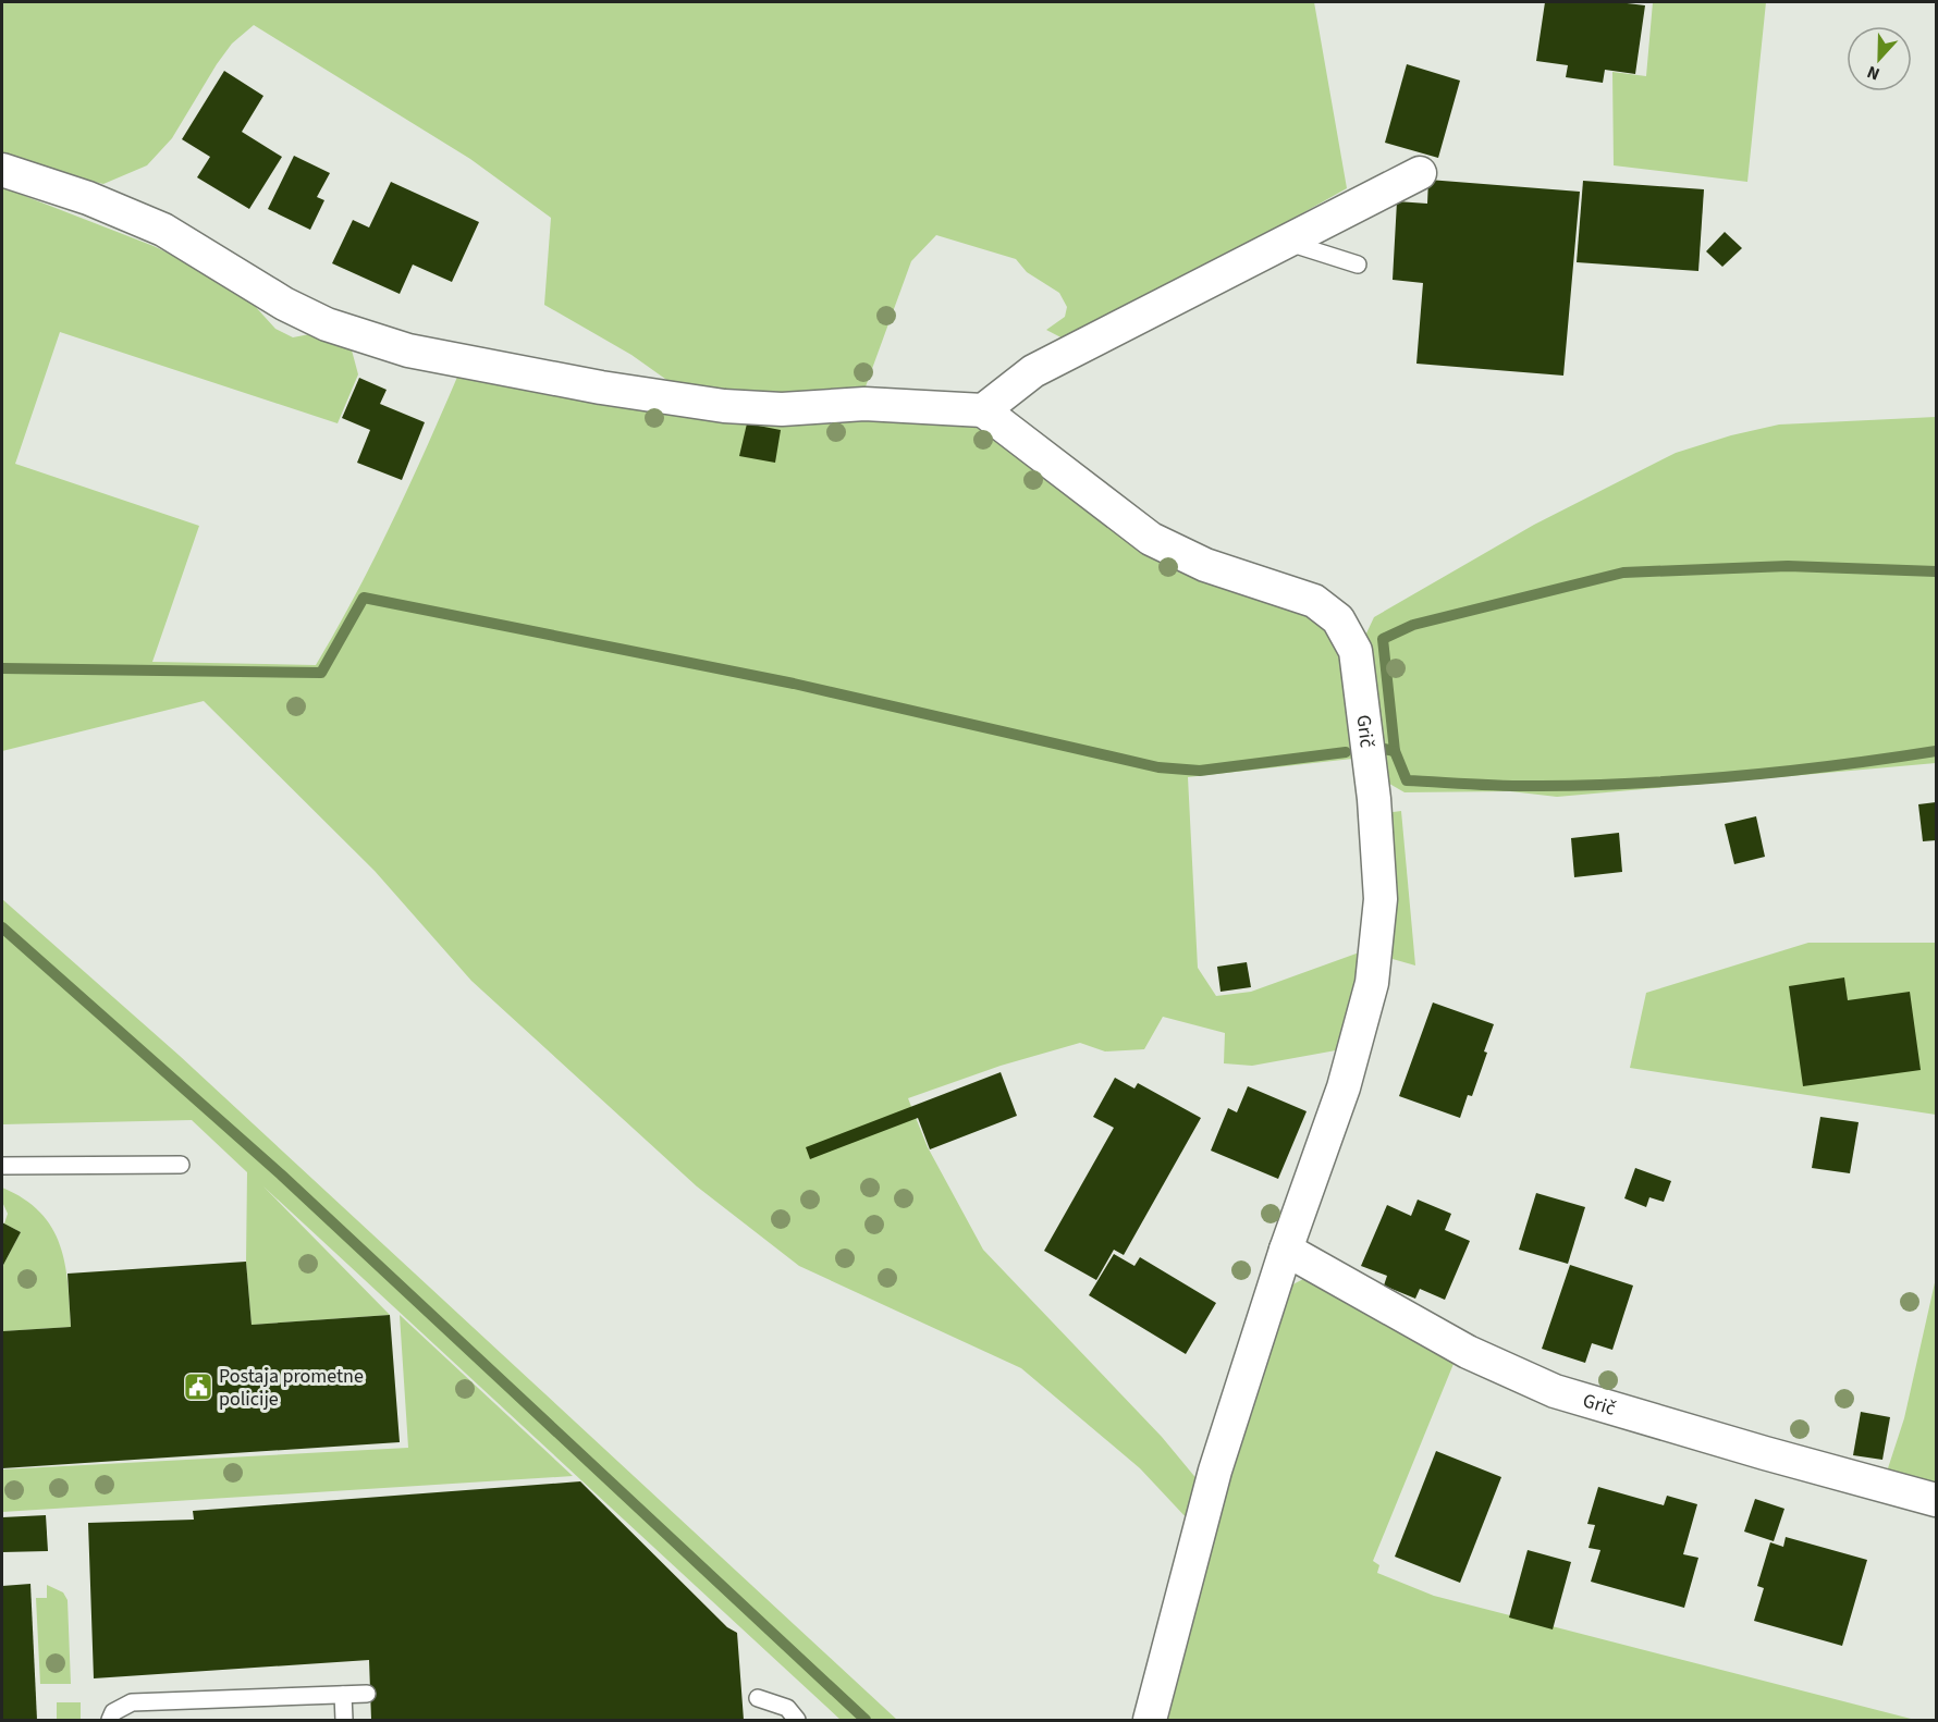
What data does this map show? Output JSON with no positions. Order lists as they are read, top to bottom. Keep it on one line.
{"streets":{"street":["Grič"]},"places":{"public building":["Postaja prometne policije"]},"north":"bottom"}
